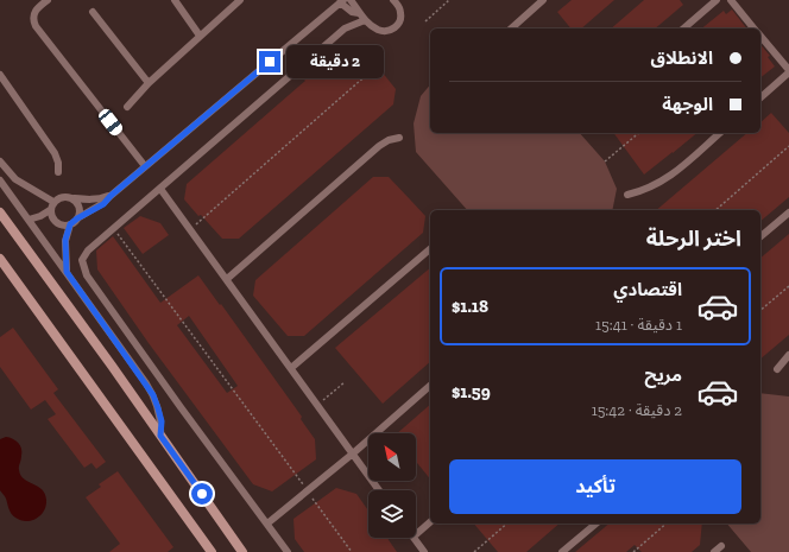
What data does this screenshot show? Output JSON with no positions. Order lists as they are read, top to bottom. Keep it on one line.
{"north":"top left","page":{"banner":["الانطلاق","الوجهة"],"bubble":"2 دقيقة","heading":"اختر الرحلة","list":[{"name":"اقتصادي","note":"1 دقيقة · 15:41","value":"$1.18"},{"name":"مريح","note":"2 دقيقة · 15:42","value":"$1.59"}],"buttons":"تأكيد"}}
